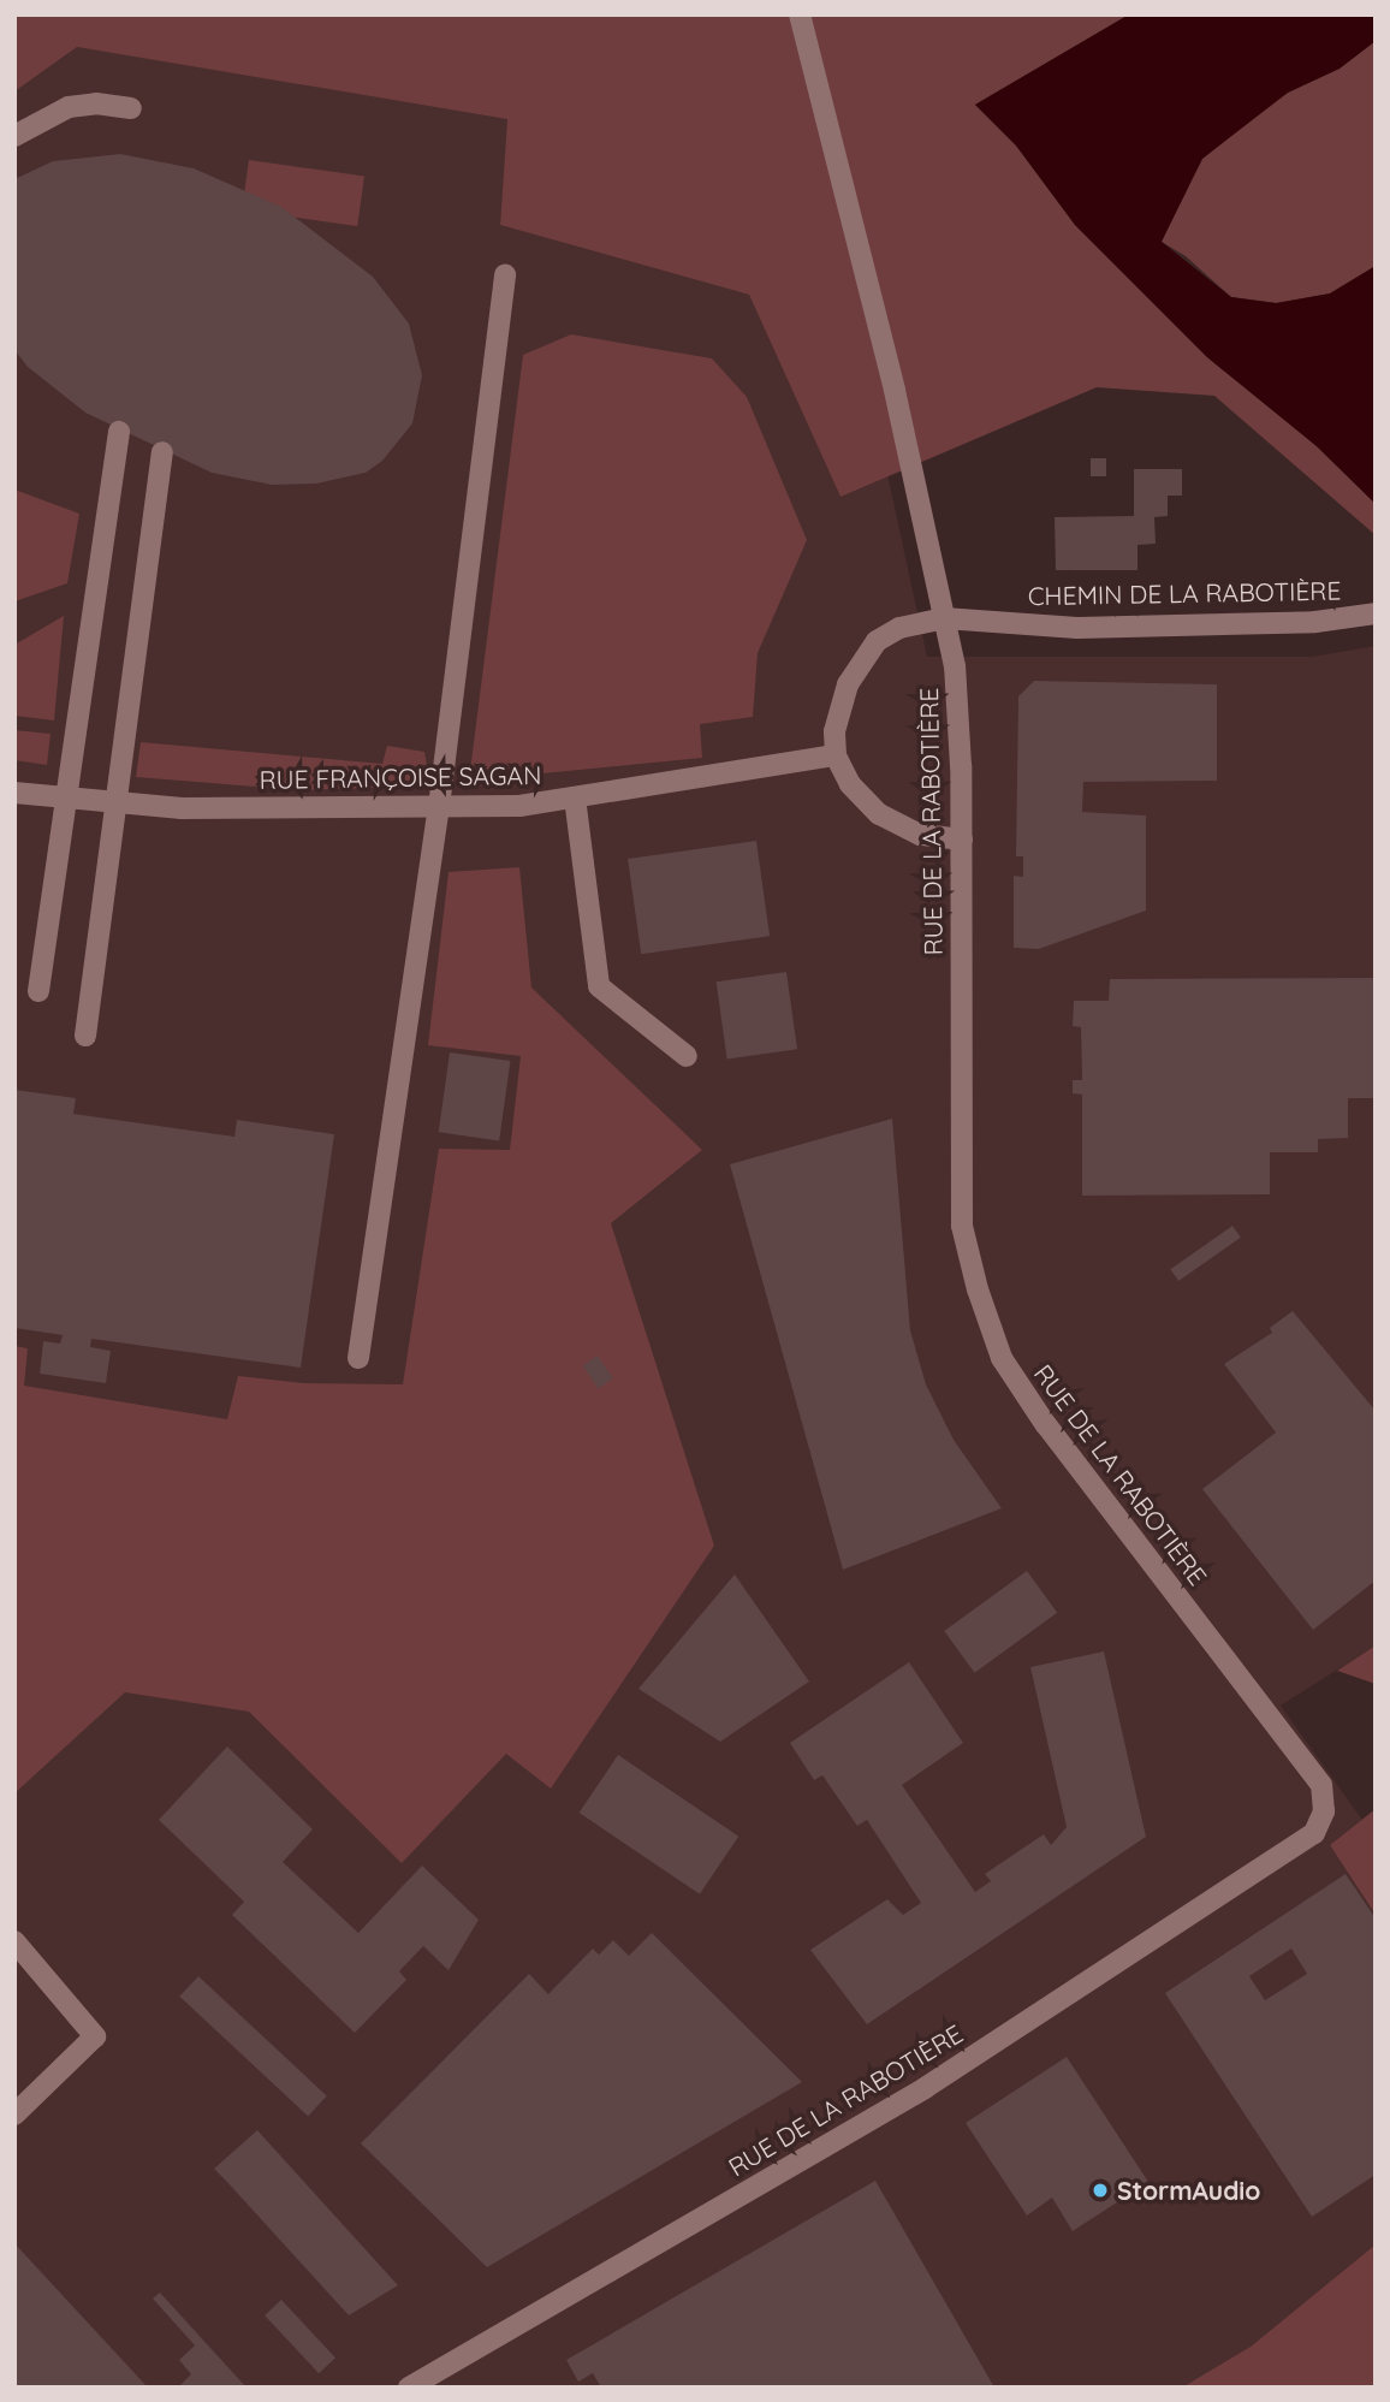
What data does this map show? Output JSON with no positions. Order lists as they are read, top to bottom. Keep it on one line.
{"streets":{"street":["CHEMIN DE LA RABOTIÈRE","RUE FRANÇOISE SAGAN","RUE DE LA RABOTIÈRE"]},"crossings":[["CHEMIN DE LA RABOTIÈRE","RUE FRANÇOISE SAGAN"],["CHEMIN DE LA RABOTIÈRE","RUE DE LA RABOTIÈRE"]],"places":["StormAudio"]}
